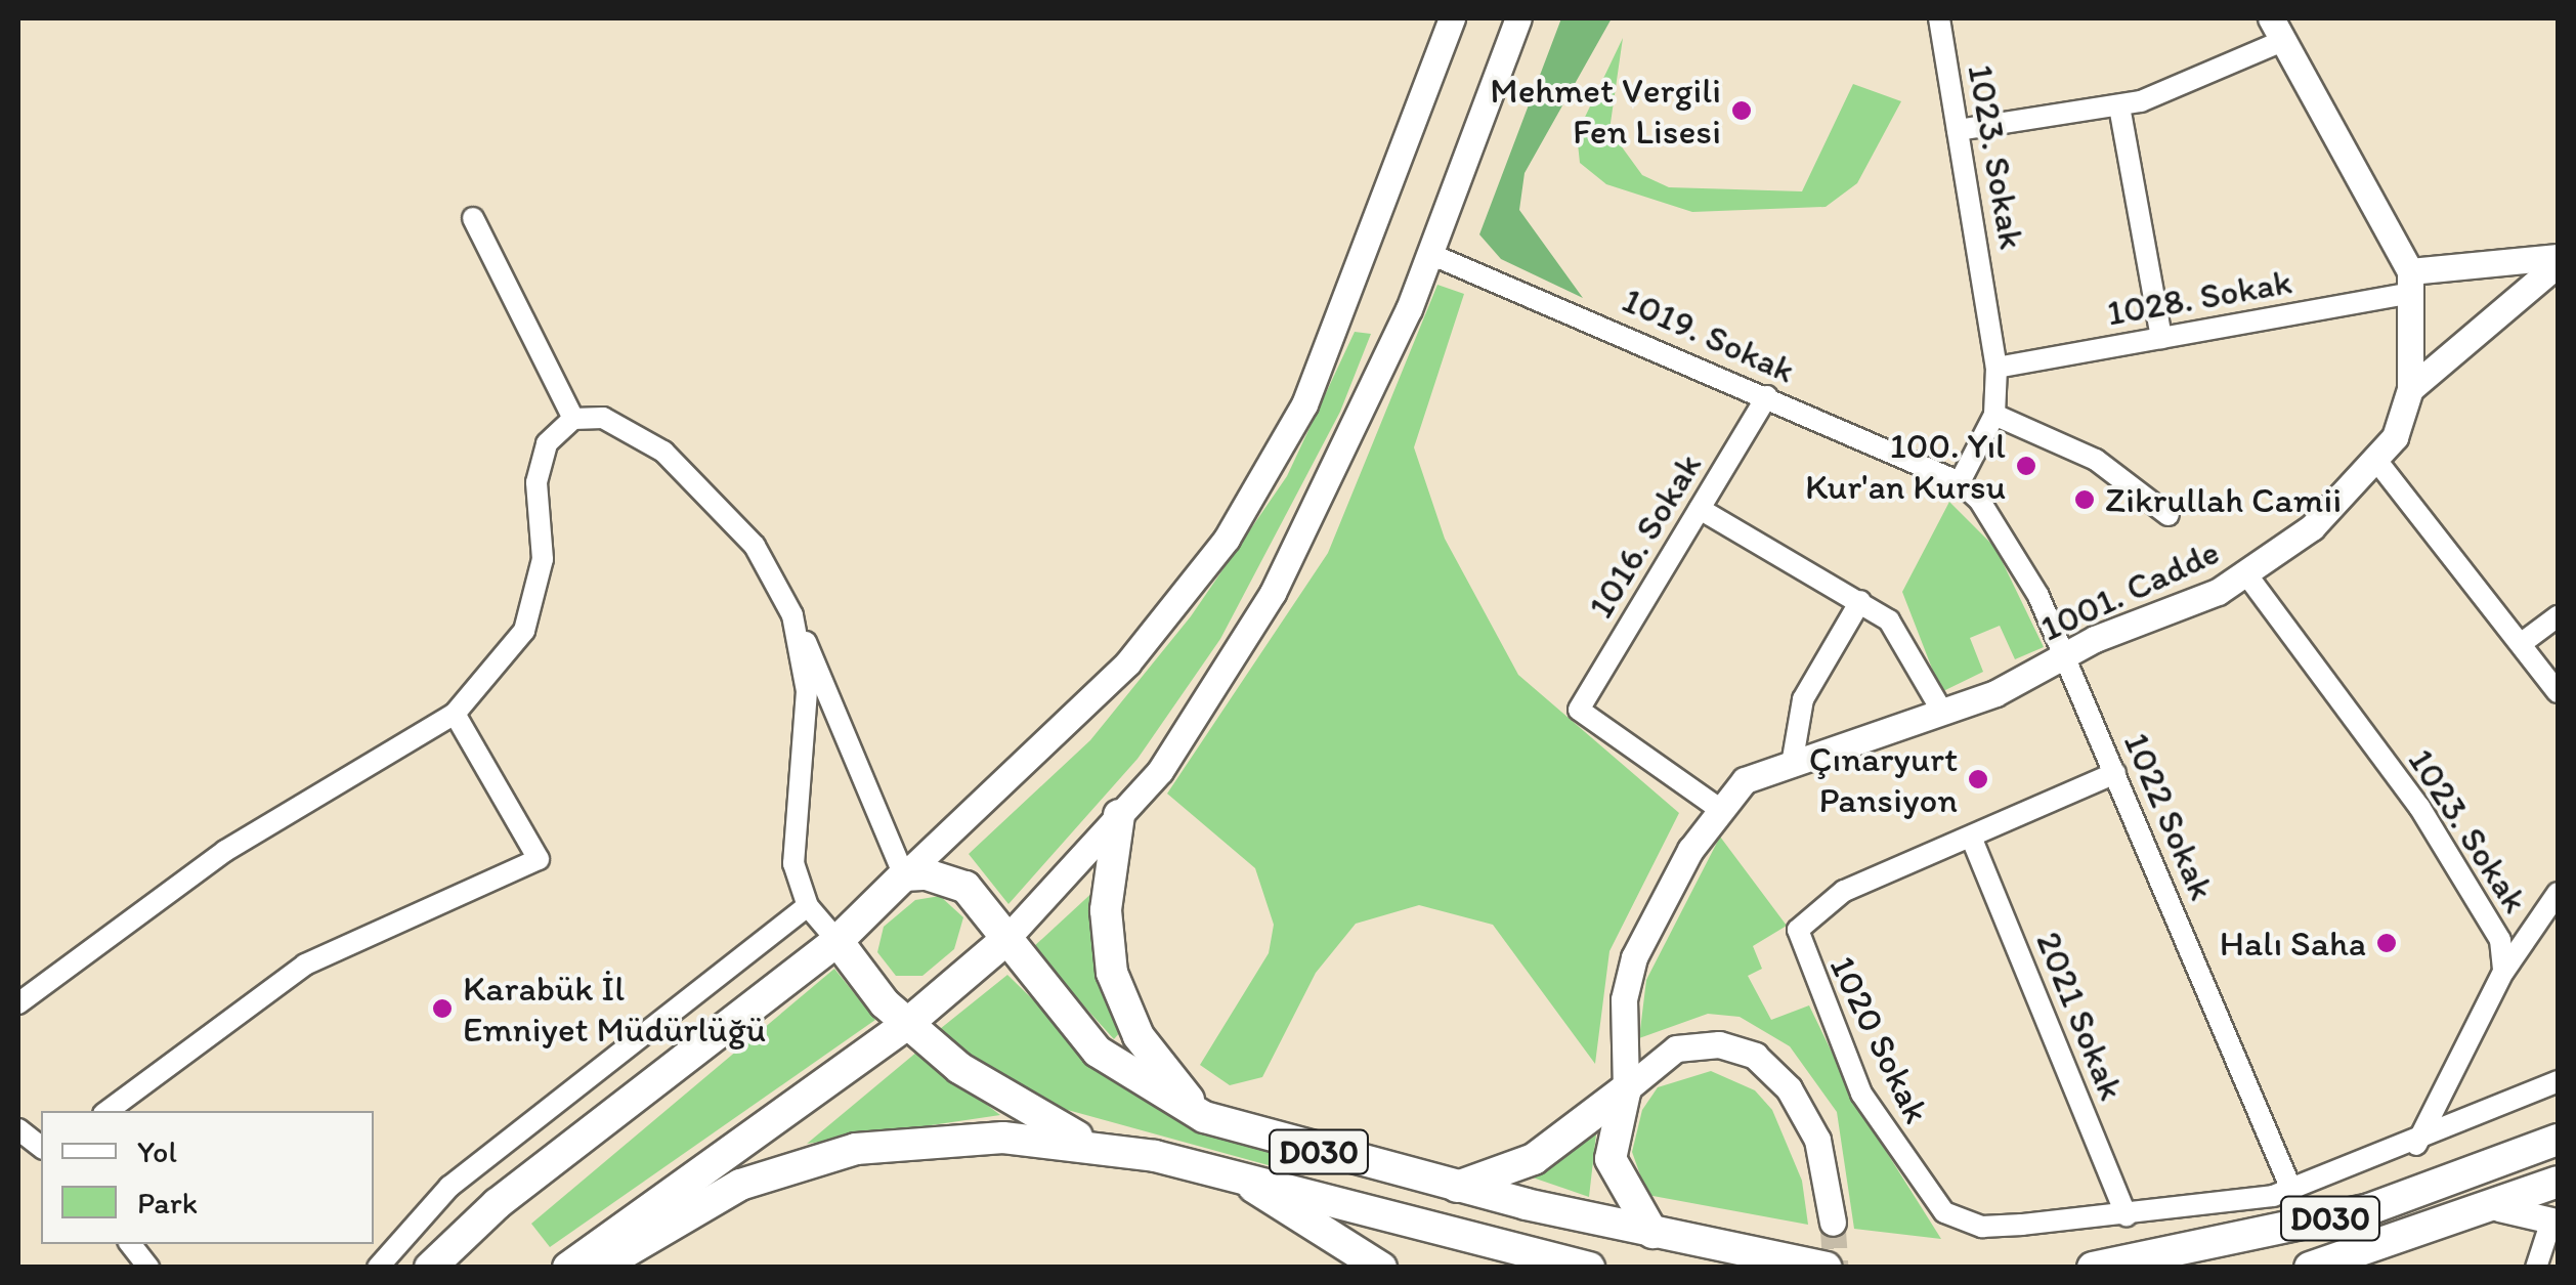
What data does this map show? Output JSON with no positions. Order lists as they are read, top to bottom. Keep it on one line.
{"streets":{"highway":["D030"],"main road":["1001. Cadde"],"street":["1023. Sokak","1028. Sokak","1019. Sokak","1016. Sokak","1022 Sokak","2021 Sokak","1020 Sokak"]},"crossings":[["1023. Sokak","1028. Sokak"],["1023. Sokak","1019. Sokak"],["1023. Sokak","1001. Cadde"],["1023. Sokak","1022 Sokak"],["1023. Sokak","1020 Sokak"],["1028. Sokak","1001. Cadde"],["1019. Sokak","1016. Sokak"],["1019. Sokak","1022 Sokak"],["1016. Sokak","1001. Cadde"],["1001. Cadde","1022 Sokak"],["1022 Sokak","1020 Sokak"],["2021 Sokak","1020 Sokak"]],"places":["Mehmet Vergili Fen Lisesi","100. Yıl Kur'an Kursu","Zikrullah Camii","Çınaryurt Pansiyon","Halı Saha","Karabük İl Emniyet Müdürlüğü"],"legend":["Yol","Park"]}
